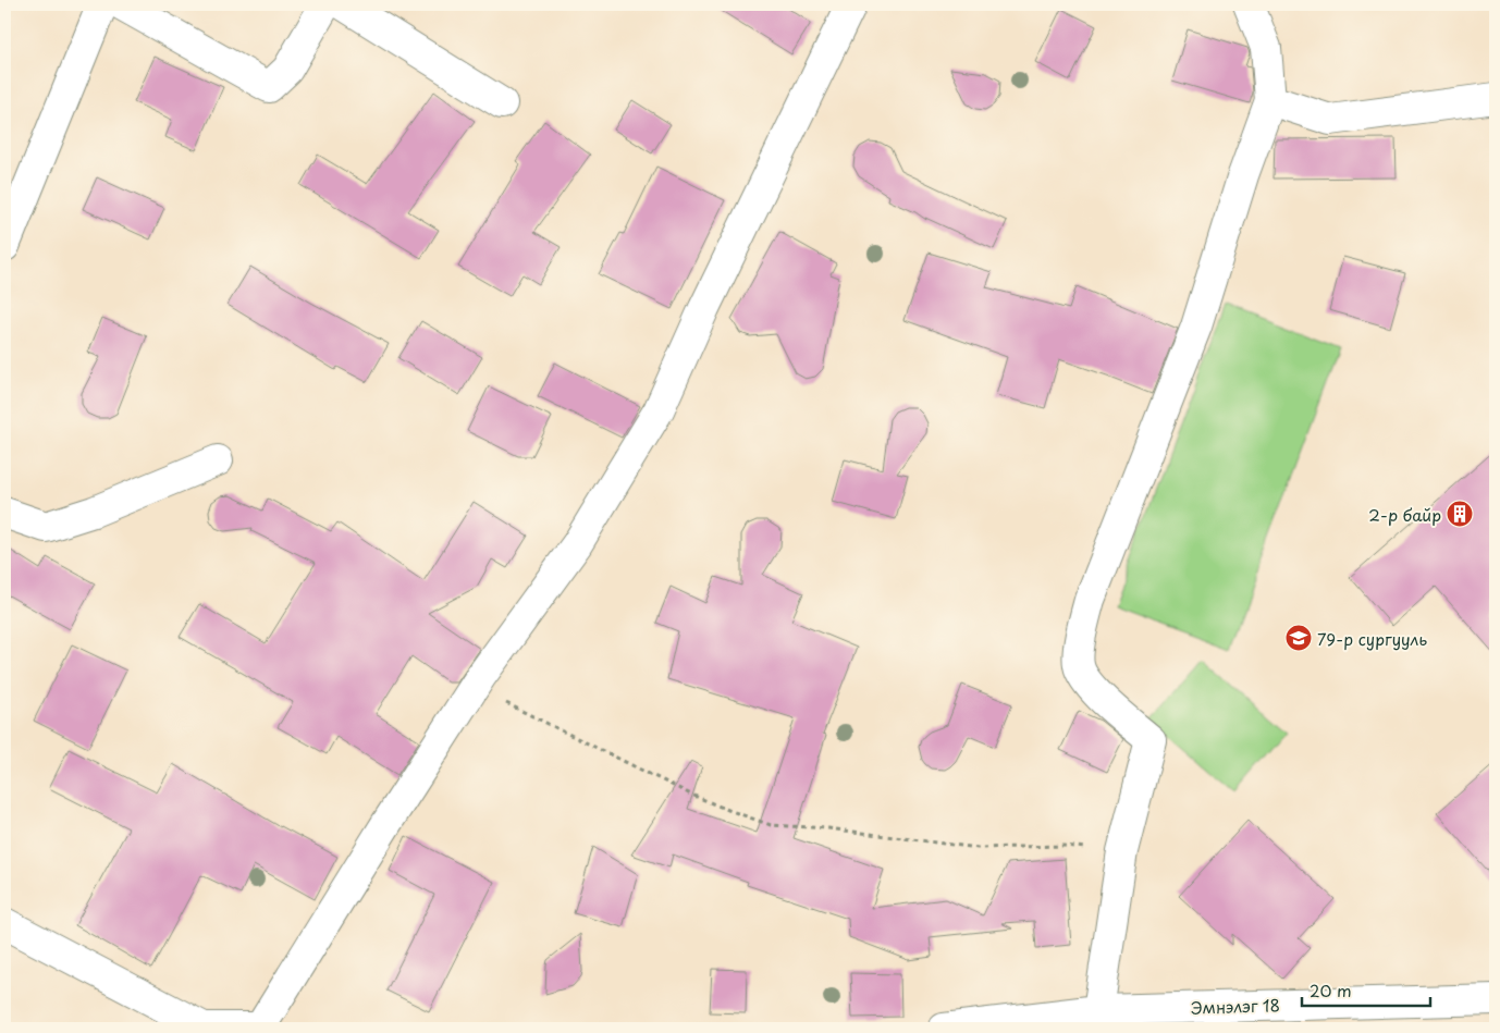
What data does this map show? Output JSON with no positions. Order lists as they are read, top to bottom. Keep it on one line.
{"streets":{"street":["Эмнэлэг 18"]},"places":{"building":["2-р байр"],"school or university":["79-р сургууль"]},"scale_bar":"20 m"}
